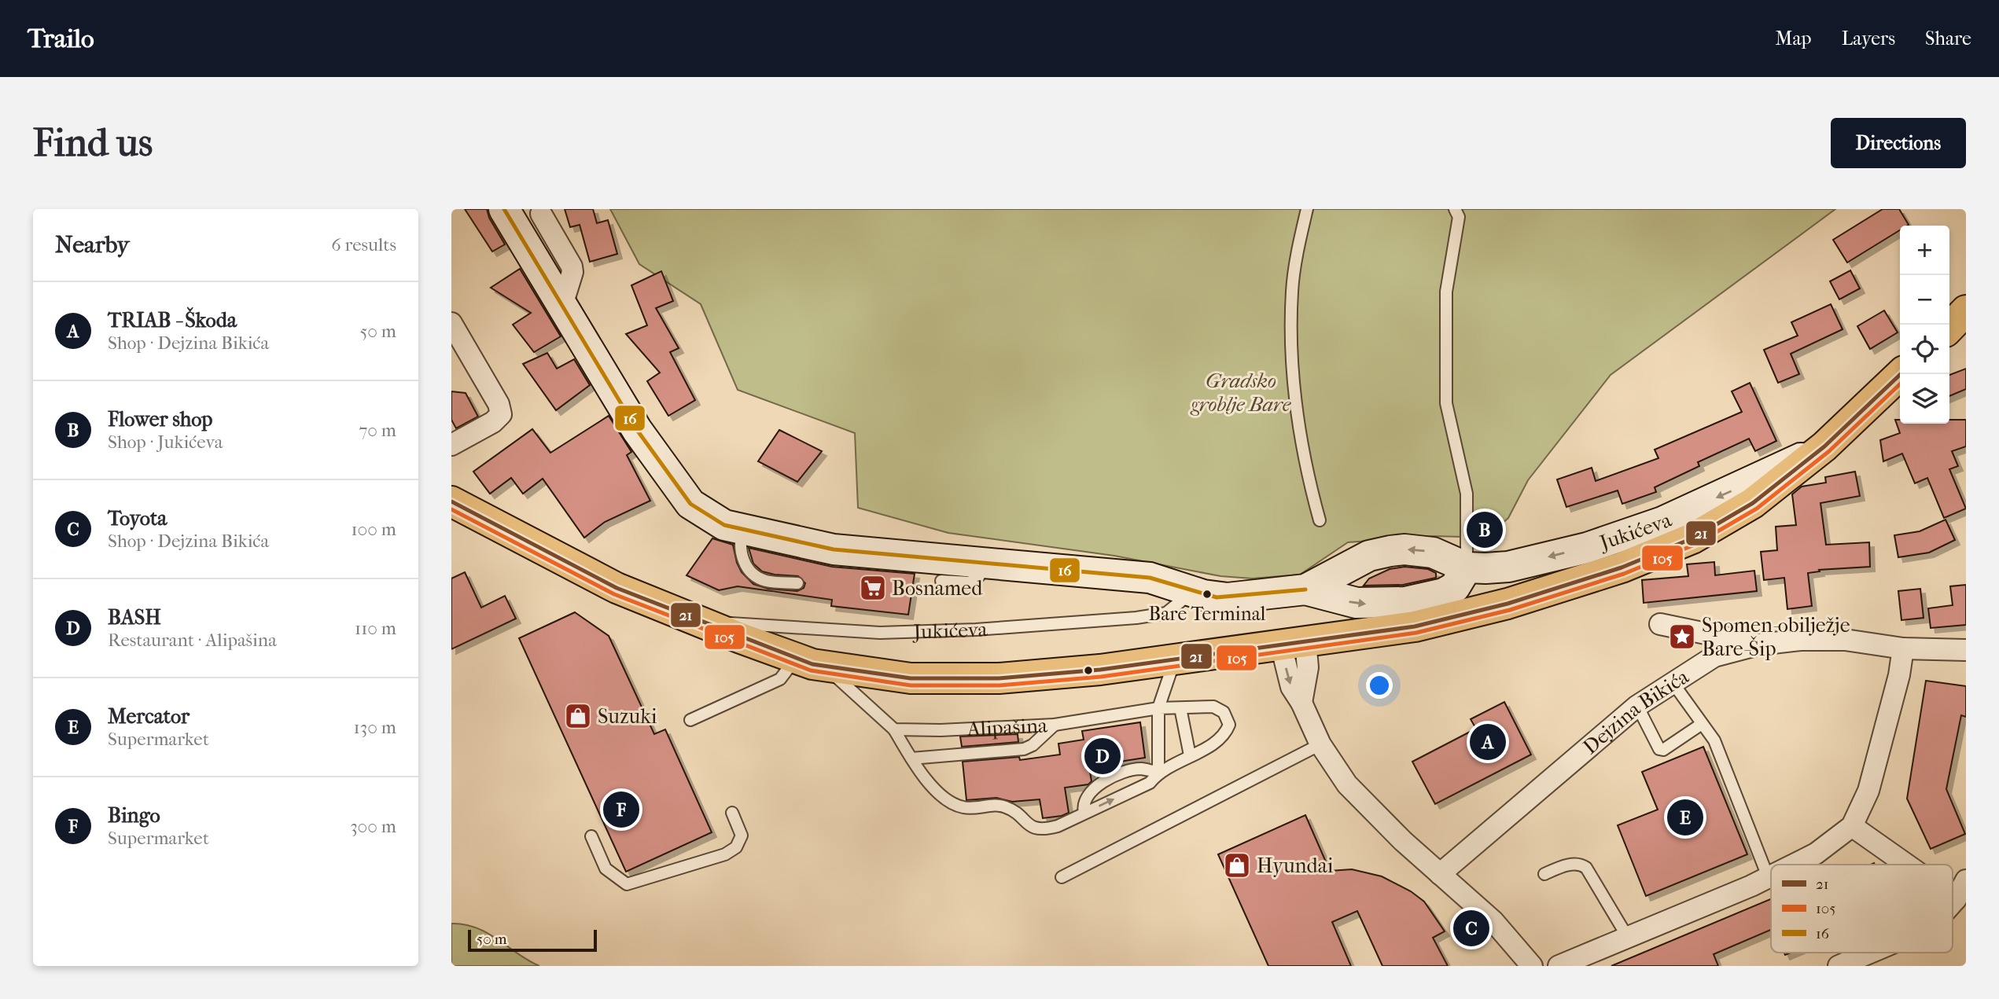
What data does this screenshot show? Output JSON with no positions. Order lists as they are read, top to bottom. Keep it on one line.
{"streets":{"street":["Jukićeva","Dejzina Bikića"],"lane":["Alipašina"]},"parks":["Gradsko groblje Bare"],"places":{"supermarket":["Bosnamed"],"other":["Bare Terminal"],"place":["Spomen-obilježje Bare-Šip"],"shop":["Suzuki","Hyundai"]},"lines":["transit line 16","transit line 21","transit line 105"],"legend":["21","105","16"],"scale_bar":"50 m","page":{"header":"Trailo","nav":["Map","Layers","Share"],"buttons":"Directions","title":"Find us","heading":["Nearby","6 results"],"map_buttons":["+","−"],"list":[{"mark":"A","name":"TRIAB - Škoda","note":"Shop · Dejzina Bikića","value":"50 m"},{"mark":"B","name":"Flower shop","note":"Shop · Jukićeva","value":"70 m"},{"mark":"C","name":"Toyota","note":"Shop · Dejzina Bikića","value":"100 m"},{"mark":"D","name":"BASH","note":"Restaurant · Alipašina","value":"110 m"},{"mark":"E","name":"Mercator","note":"Supermarket","value":"130 m"},{"mark":"F","name":"Bingo","note":"Supermarket","value":"300 m"}],"pins":["B","A","D","F","E","C"],"scale":"50 m"}}
